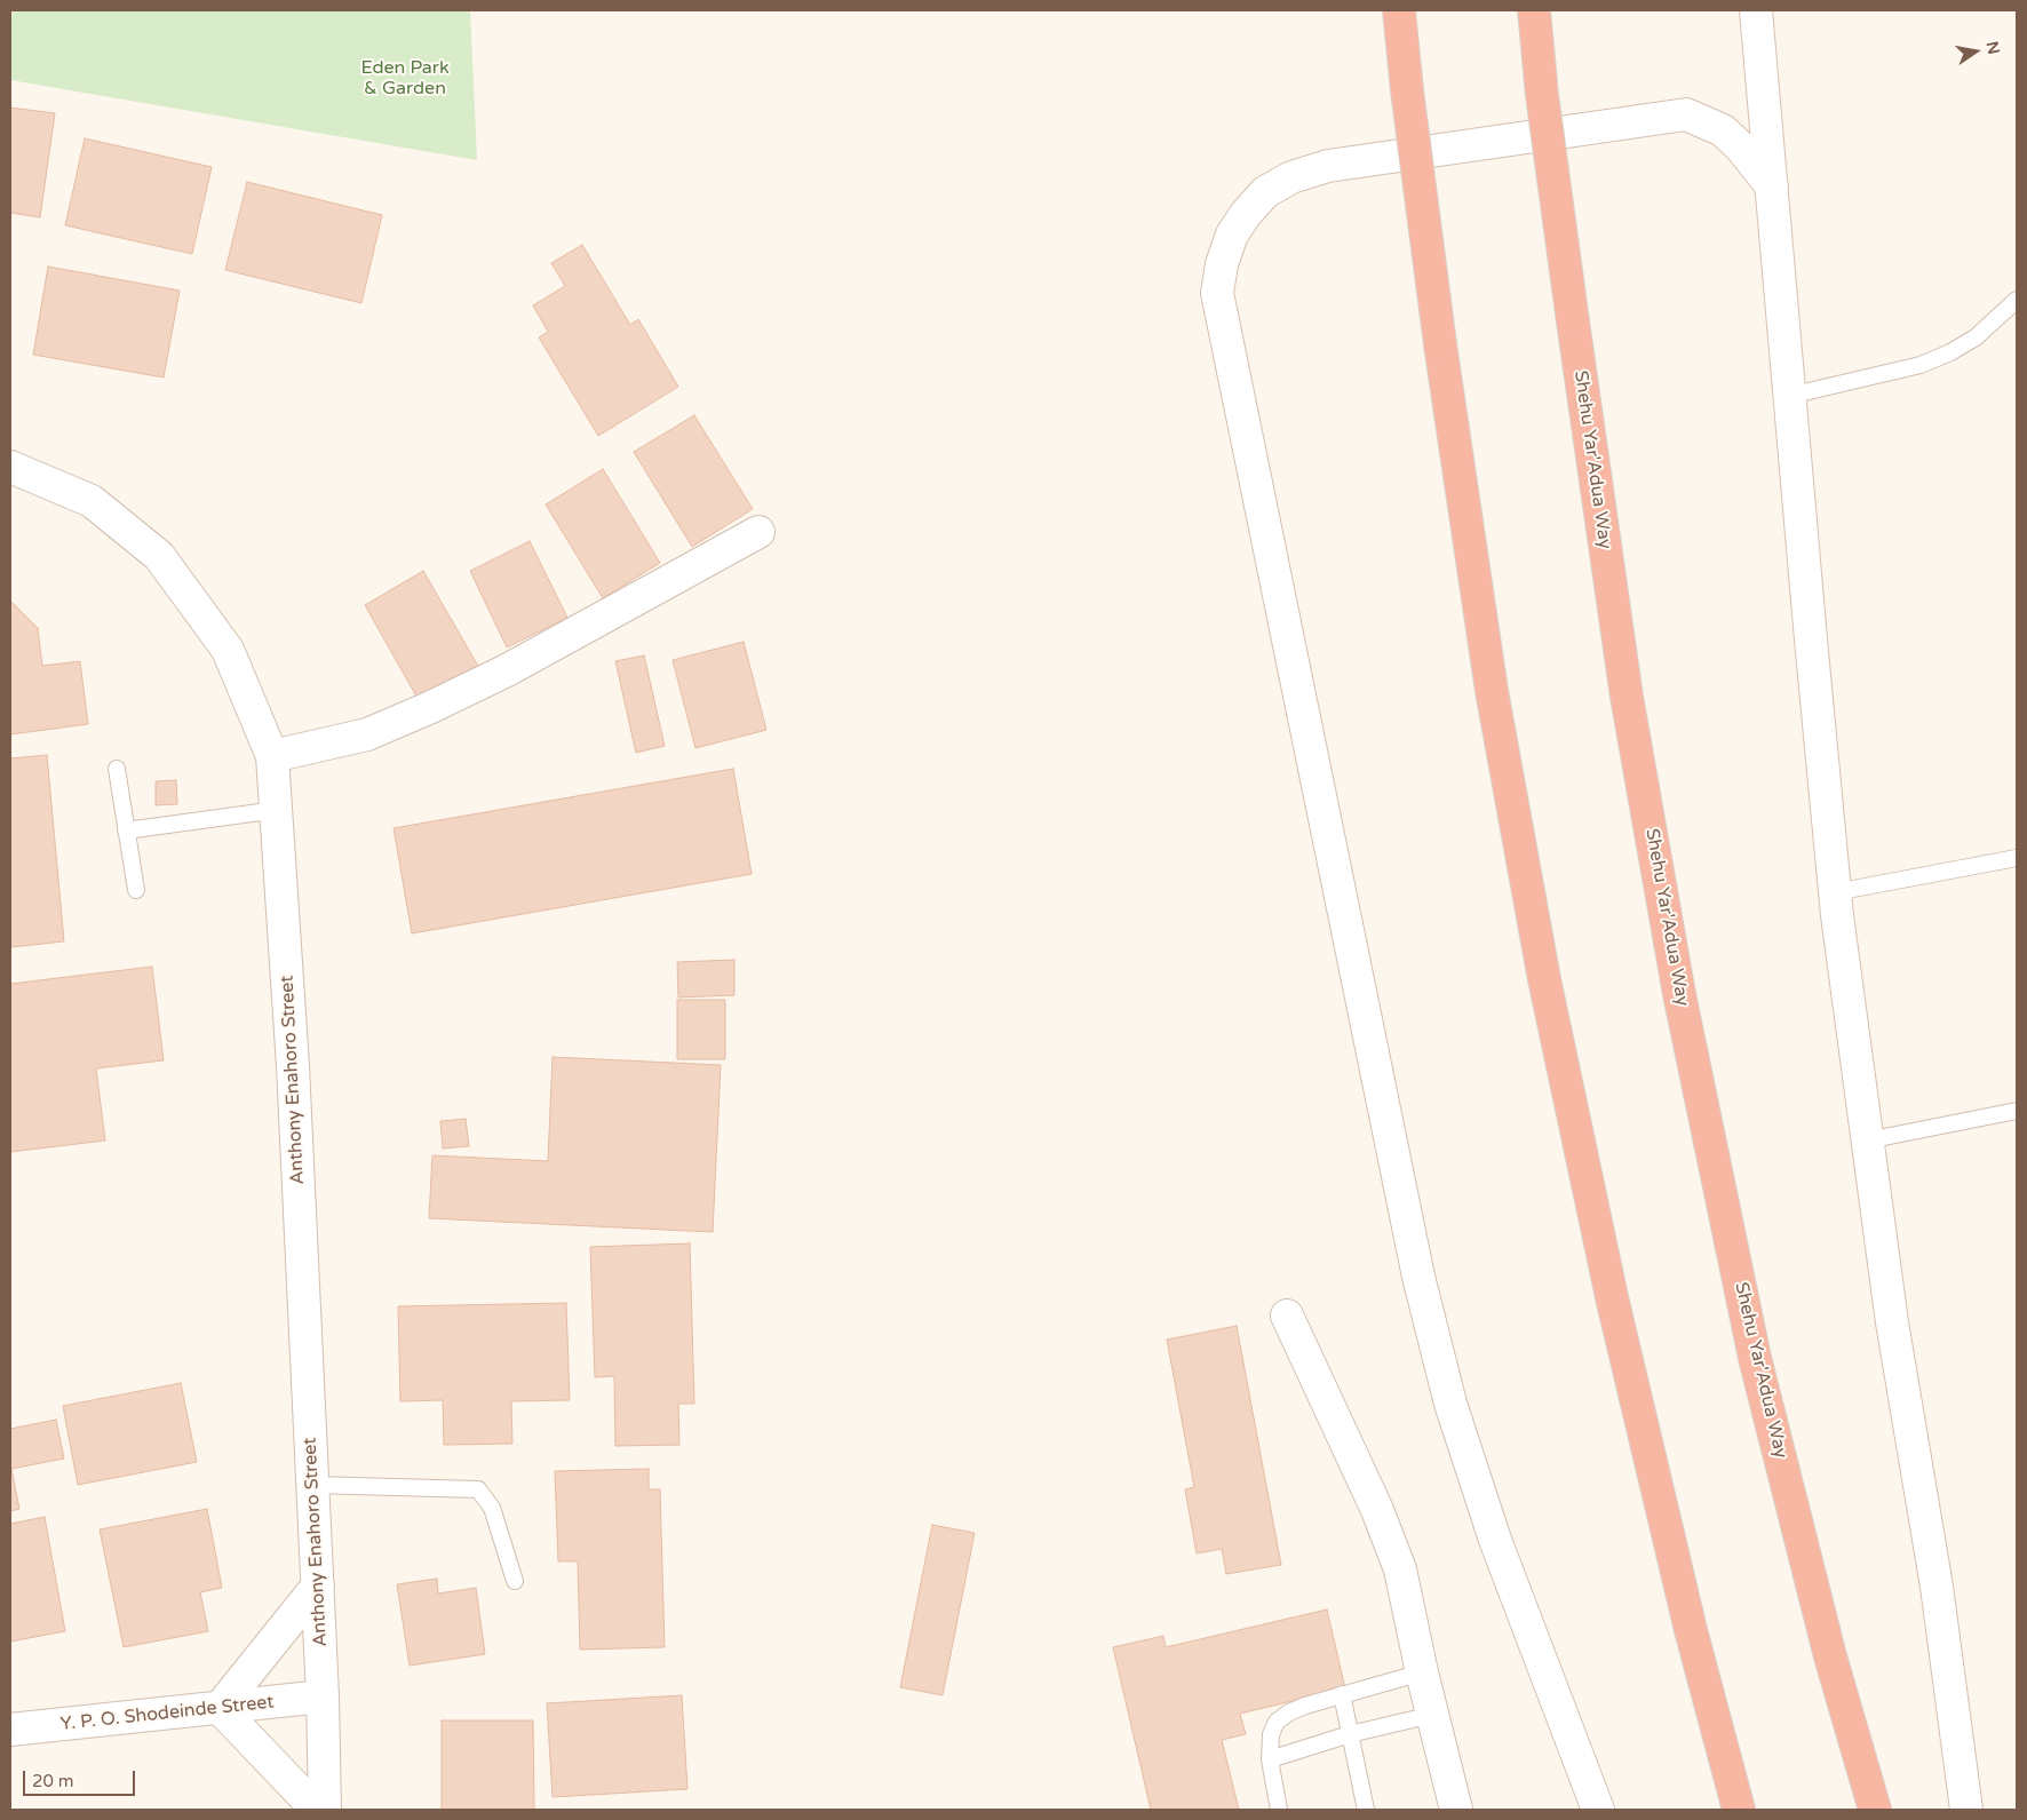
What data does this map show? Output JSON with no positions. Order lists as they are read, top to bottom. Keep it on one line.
{"streets":{"highway":["Shehu Yar'Adua Way"],"street":["Anthony Enahoro Street","Y. P. O. Shodeinde Street"]},"crossings":[["Anthony Enahoro Street","Y. P. O. Shodeinde Street"]],"parks":["Eden Park & Garden"],"scale_bar":"20 m","north":"right"}
